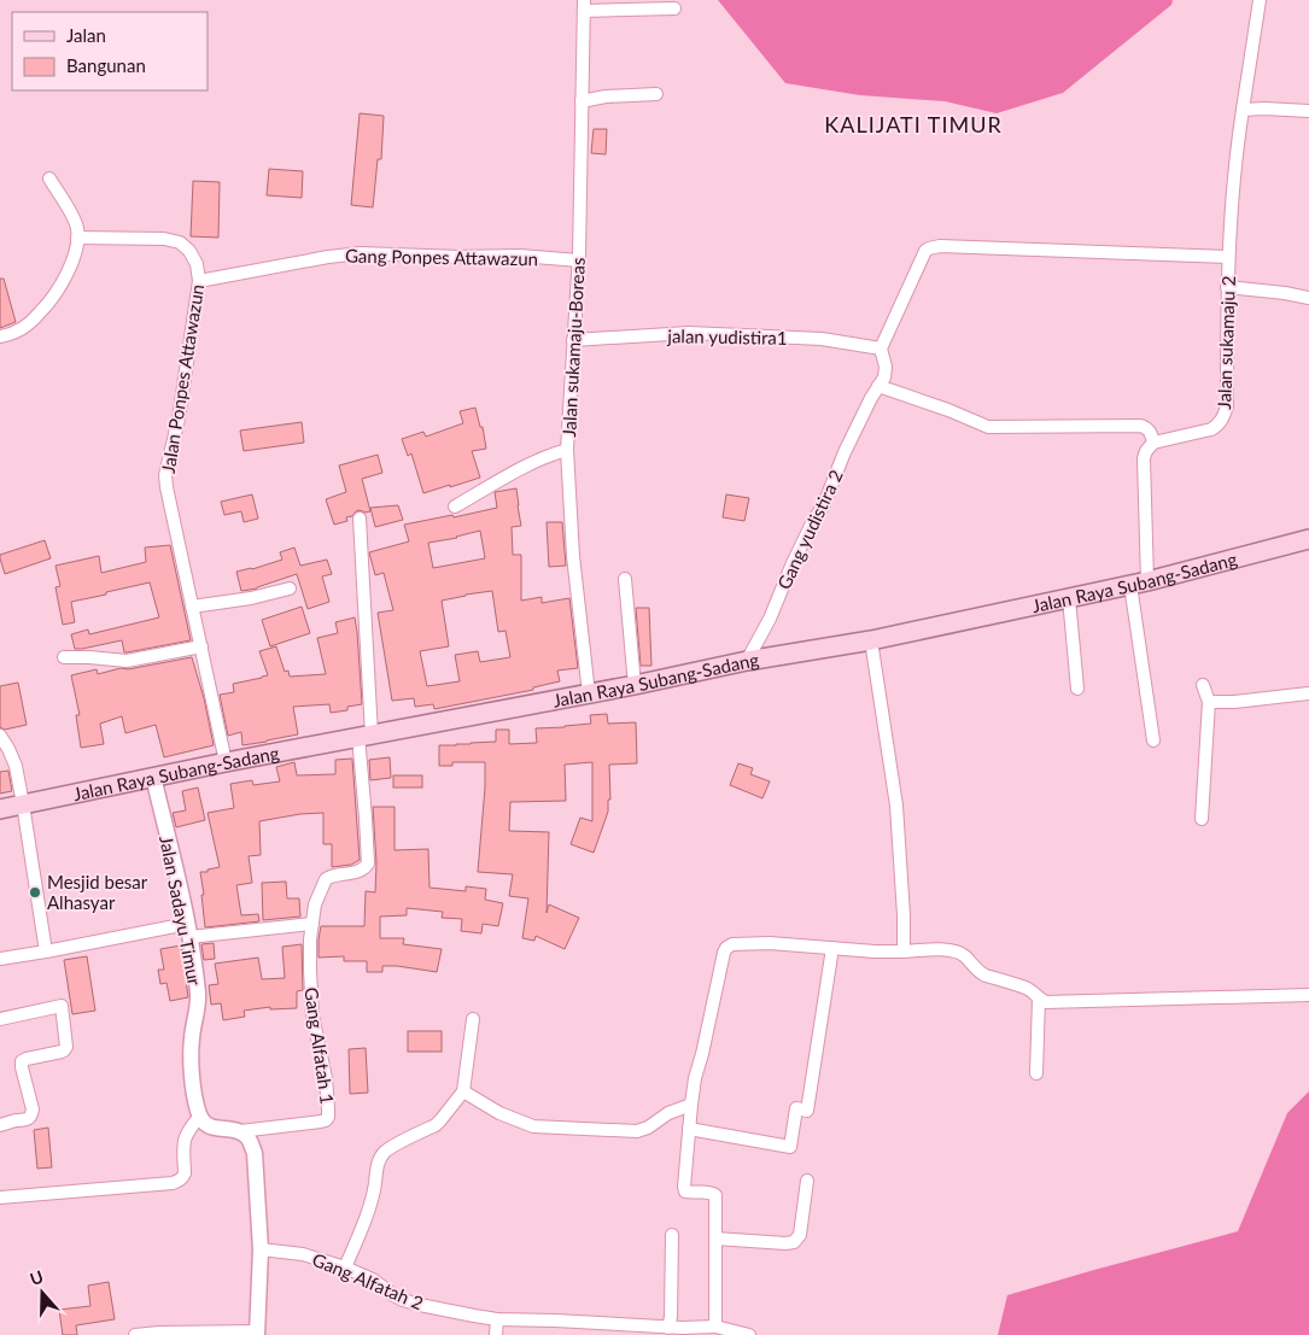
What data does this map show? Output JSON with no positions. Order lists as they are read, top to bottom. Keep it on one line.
{"streets":{"main road":["Jalan Raya Subang-Sadang"],"street":["Gang Ponpes Attawazun","jalan yudistira1","Jalan sukamaju 2","Jalan sukamaju-Boreas","Jalan Ponpes Attawazun","Gang yudistira 2","Jalan Sadayu Timur","Gang Alfatah 1","Gang Alfatah 2"]},"crossings":[["Gang Ponpes Attawazun","Jalan sukamaju-Boreas"],["Gang Ponpes Attawazun","Jalan Ponpes Attawazun"],["jalan yudistira1","Jalan sukamaju-Boreas"],["Jalan sukamaju-Boreas","Jalan Raya Subang-Sadang"],["Jalan Ponpes Attawazun","Jalan Raya Subang-Sadang"],["Gang yudistira 2","Jalan Raya Subang-Sadang"],["Jalan Raya Subang-Sadang","Jalan Sadayu Timur"],["Jalan Raya Subang-Sadang","Gang Alfatah 1"]],"districts":["KALIJATI TIMUR"],"places":["Mesjid besar Alhasyar"],"legend":["Jalan","Bangunan"],"north":"top"}
